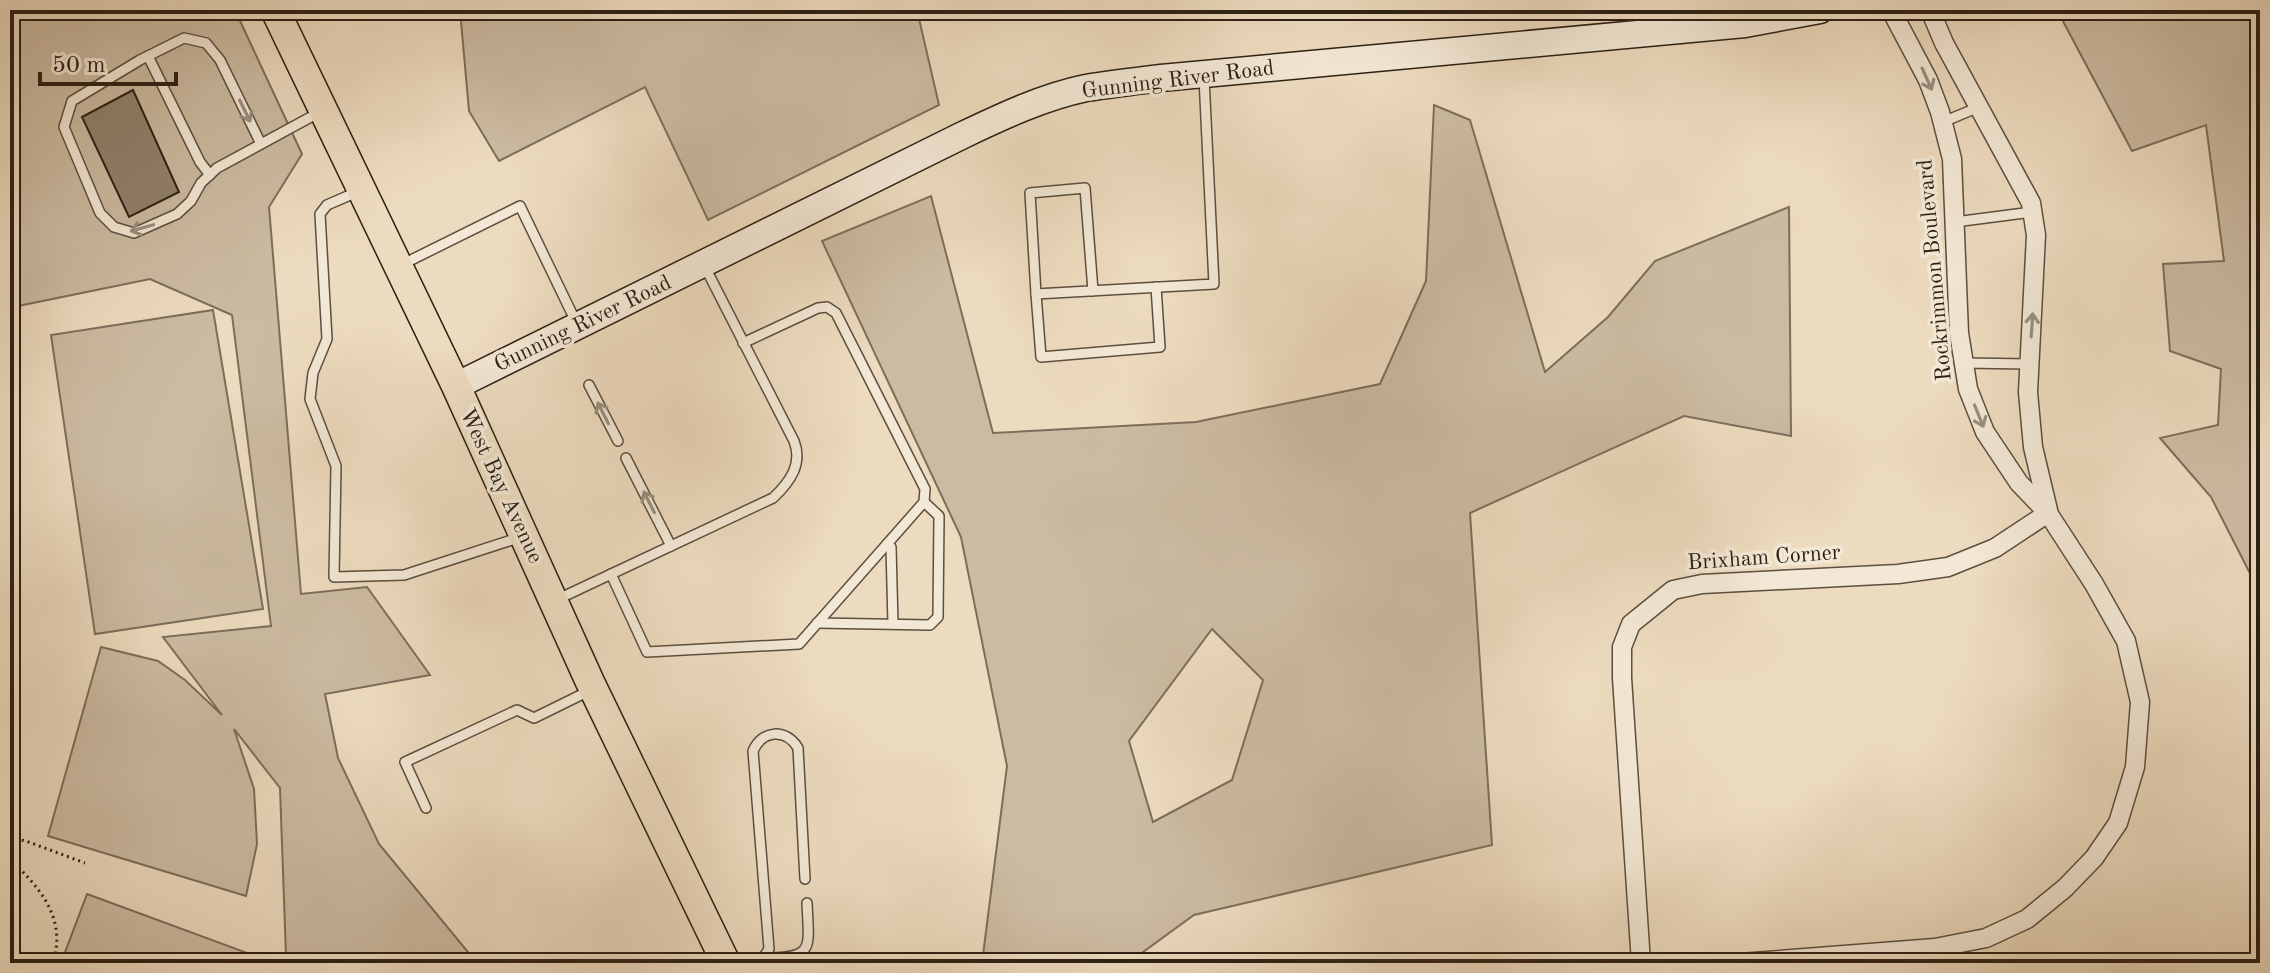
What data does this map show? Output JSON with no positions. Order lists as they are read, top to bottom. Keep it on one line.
{"streets":{"main road":["West Bay Avenue"],"street":["Gunning River Road","Rockrimmon Boulevard","Brixham Corner"]},"crossings":[["Gunning River Road","West Bay Avenue"],["Rockrimmon Boulevard","Brixham Corner"]],"scale_bar":"50 m"}
